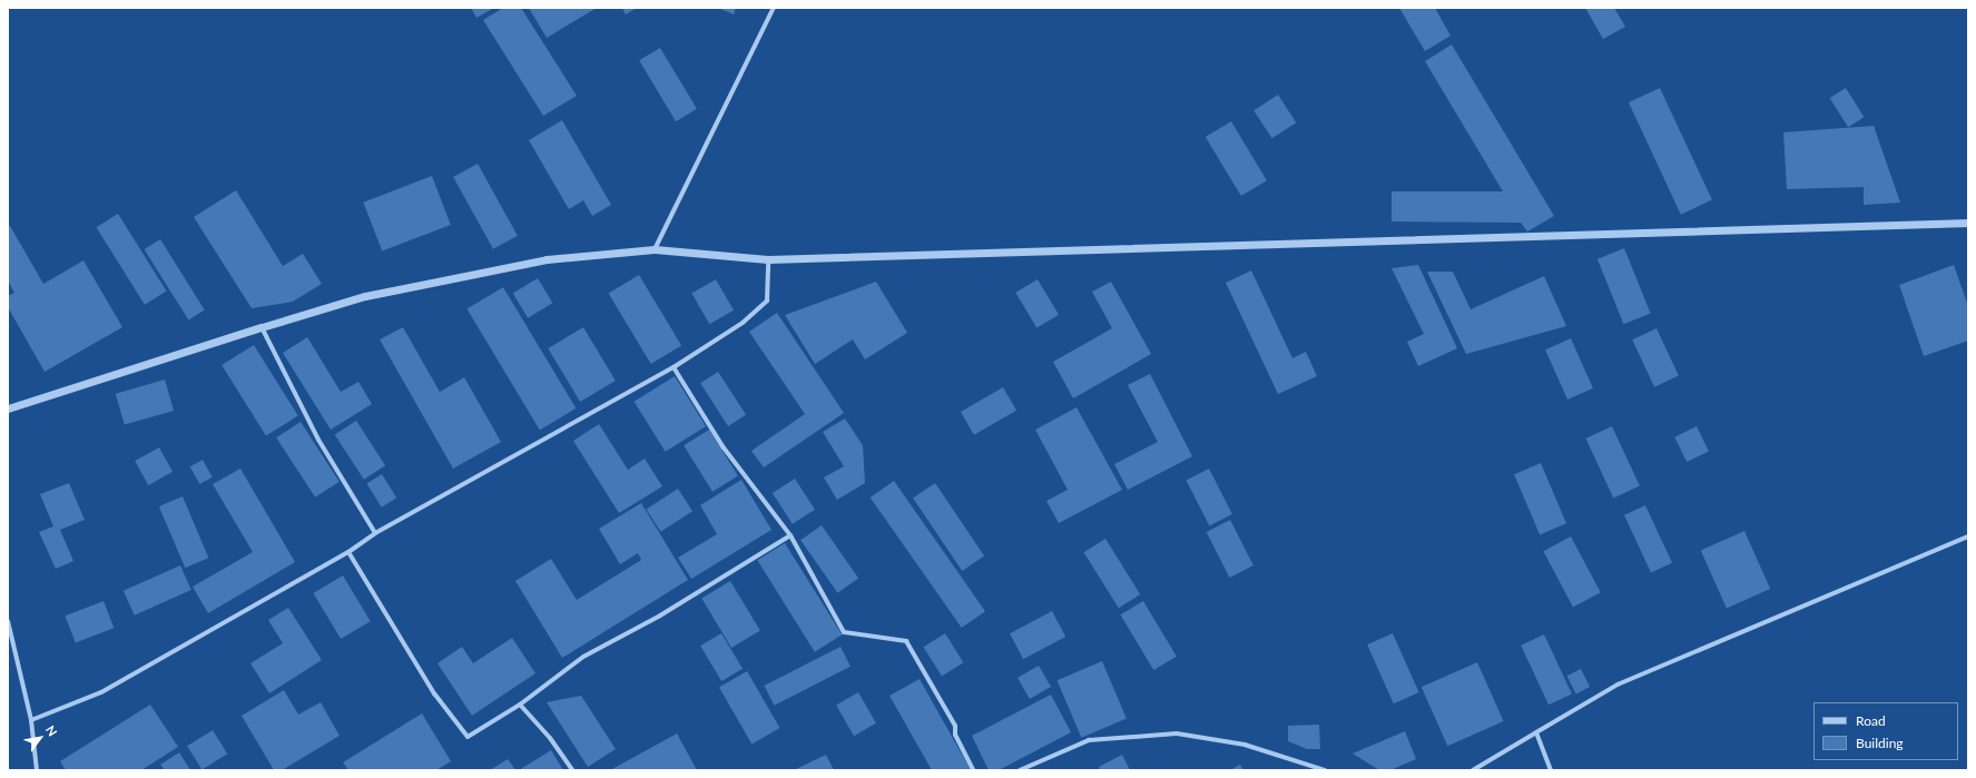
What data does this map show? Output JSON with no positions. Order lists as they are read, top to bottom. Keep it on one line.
{"legend":["Road","Building"],"north":"top right"}
